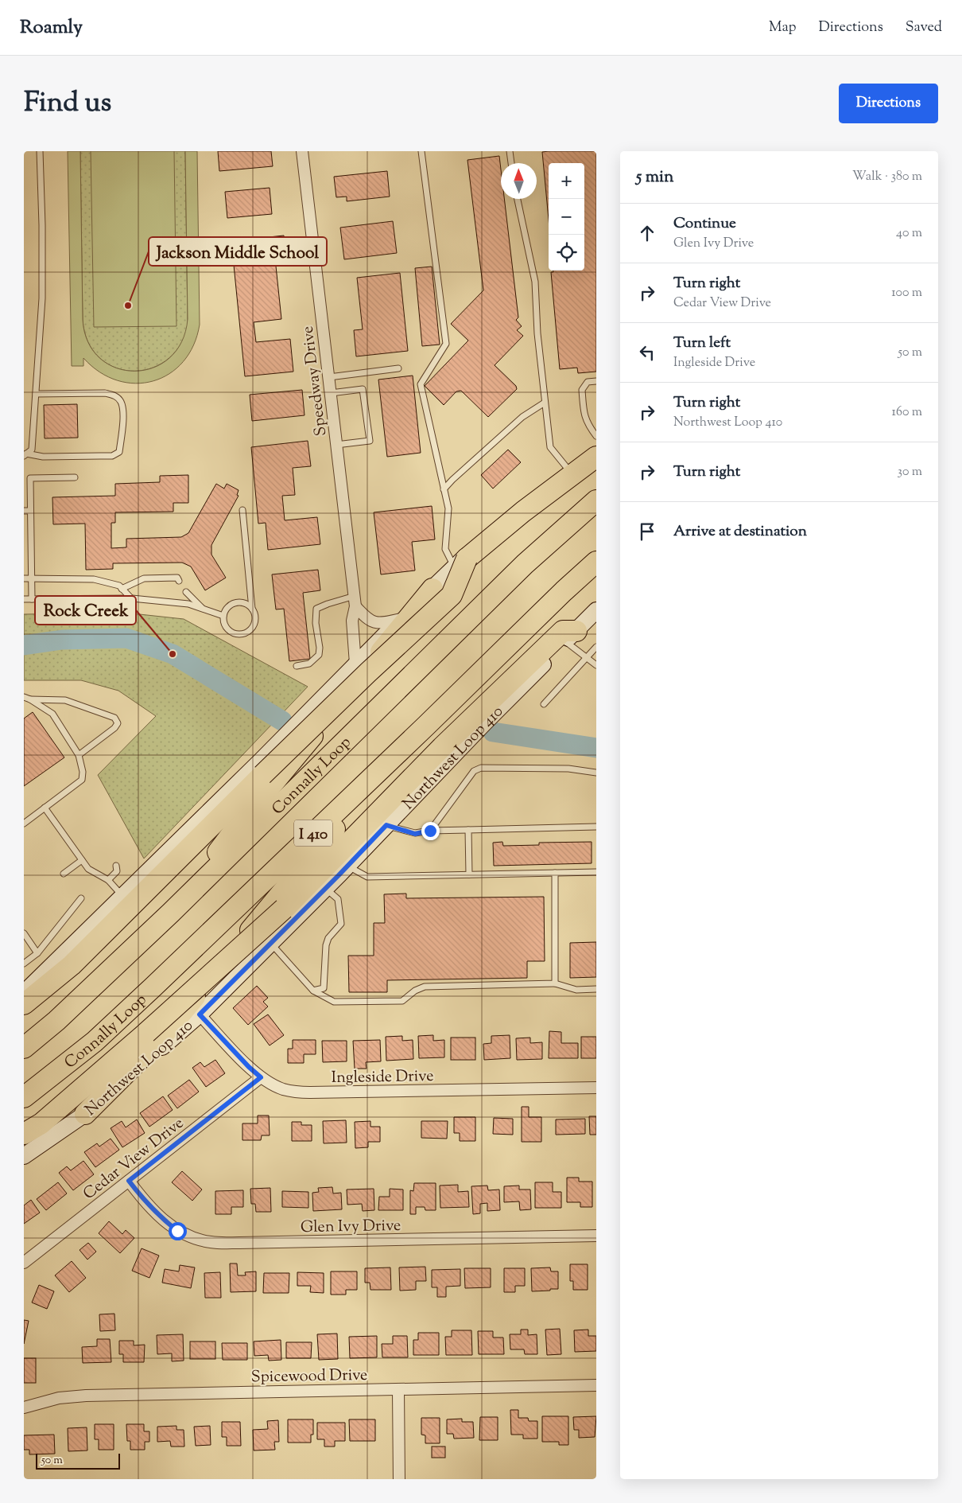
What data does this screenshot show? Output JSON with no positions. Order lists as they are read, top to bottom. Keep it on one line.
{"streets":{"highway":["Connally Loop","I 410"],"main road":["Northwest Loop 410"],"street":["Speedway Drive","Ingleside Drive","Cedar View Drive","Glen Ivy Drive","Spicewood Drive"]},"crossings":[["Northwest Loop 410","Ingleside Drive"],["Ingleside Drive","Cedar View Drive"],["Cedar View Drive","Glen Ivy Drive"]],"places":["Jackson Middle School","Rock Creek"],"scale_bar":"50 m","north":"top","page":{"header":"Roamly","nav":["Map","Directions","Saved"],"title":"Find us","buttons":"Directions","heading":["5 min","Walk · 380 m"],"map_buttons":["+","−"],"list":[["Continue","Glen Ivy Drive","40 m"],["Turn right","Cedar View Drive","100 m"],["Turn left","Ingleside Drive","50 m"],["Turn right","Northwest Loop 410","160 m"],["Turn right","30 m"],"Arrive at destination"],"scale":"50 m"}}
